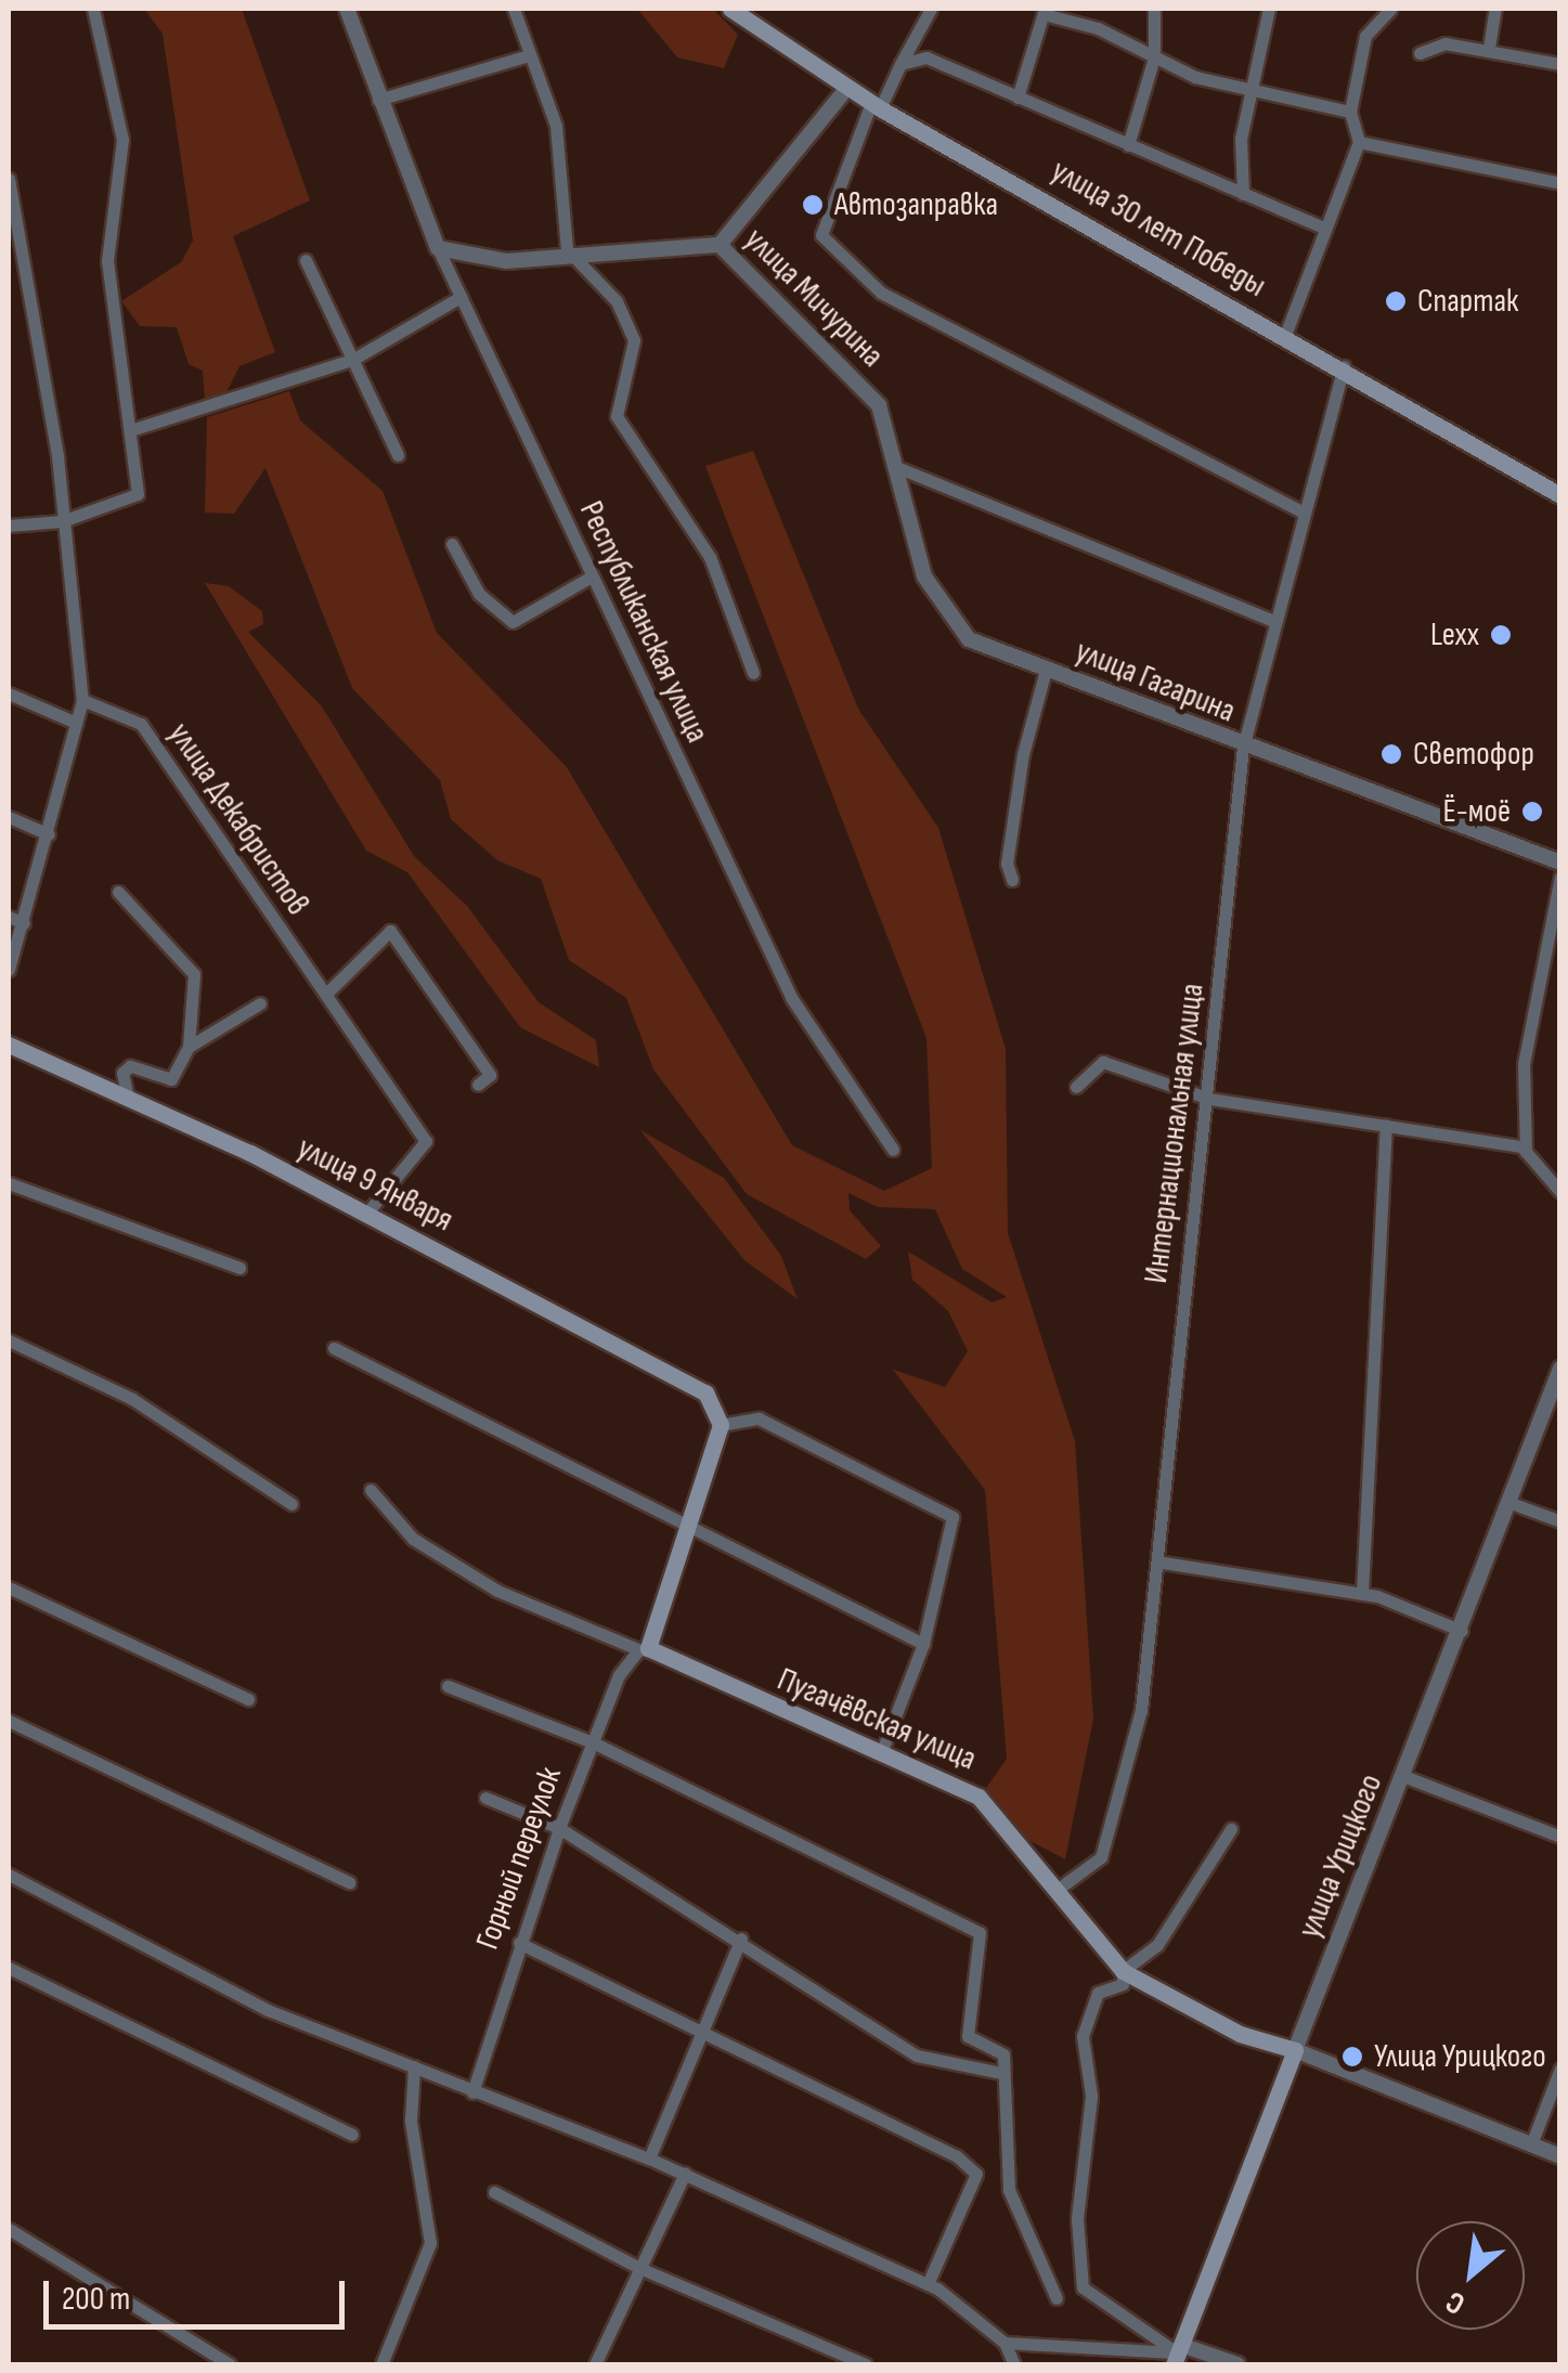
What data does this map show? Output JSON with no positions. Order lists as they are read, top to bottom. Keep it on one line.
{"streets":{"main road":["улица 30 лет Победы","улица 9 Января","Пугачёвская улица","улица Урицкого","Горный переулок"],"street":["улица Мичурина","Республиканская улица","улица Гагарина","улица Декабристов","Интернациональная улица"]},"crossings":[["улица 30 лет Победы","Интернациональная улица"],["улица Мичурина","Республиканская улица"],["улица Мичурина","улица Гагарина"],["улица Гагарина","Интернациональная улица"],["улица Декабристов","улица 9 Января"],["Интернациональная улица","Пугачёвская улица"],["улица 9 Января","Горный переулок"],["Пугачёвская улица","улица Урицкого"],["Пугачёвская улица","Горный переулок"]],"places":["Автозаправка","Спартак","Lexx","Светофор","Ё-моё","Улица Урицкого"],"scale_bar":"200 m","north":"bottom left"}
